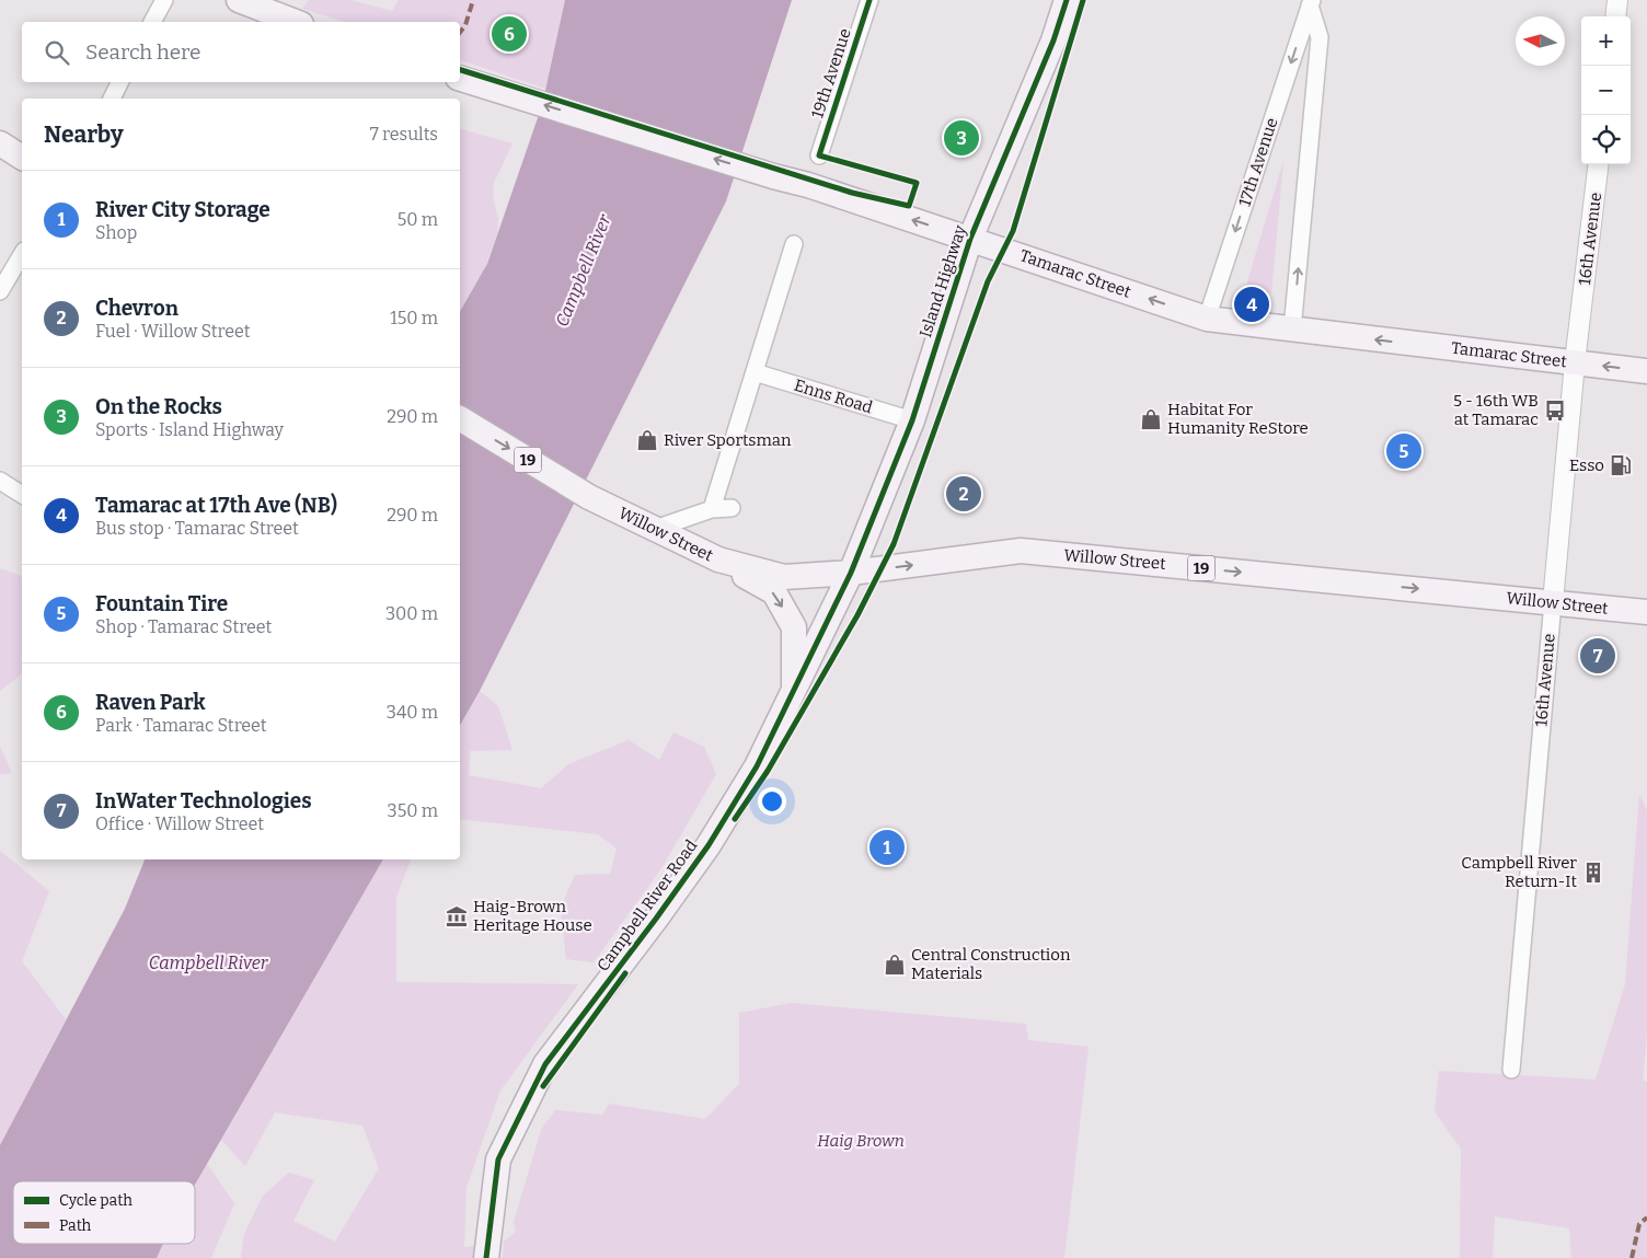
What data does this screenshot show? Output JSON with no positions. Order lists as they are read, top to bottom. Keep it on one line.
{"streets":{"main road":["Tamarac Street","Island Highway","19","Willow Street","Campbell River Road"],"street":["19th Avenue","17th Avenue","16th Avenue","Enns Road"]},"crossings":[["17th Avenue","Tamarac Street"],["16th Avenue","Tamarac Street"],["16th Avenue","Willow Street"],["Tamarac Street","Island Highway"],["Island Highway","Enns Road"],["Island Highway","Willow Street"],["Island Highway","Campbell River Road"],["Willow Street","Campbell River Road"]],"one_way":["Tamarac Street","Willow Street"],"water":["Campbell River"],"parks":["Haig Brown"],"places":{"bus stop":["5 - 16th WB at Tamarac"],"shop":["Habitat For Humanity ReStore","River Sportsman","Central Construction Materials"],"fuel station":["Esso"],"building":["Campbell River Return-It"],"museum":["Haig-Brown Heritage House"]},"legend":["Cycle path","Path"],"north":"left","page":{"pins":["6","3","4","5","2","7","1"],"map_buttons":["+","−"],"search":"Search here","heading":["Nearby","7 results"],"list":[{"mark":"1","name":"River City Storage","note":"Shop","value":"50 m"},{"mark":"2","name":"Chevron","note":"Fuel · Willow Street","value":"150 m"},{"mark":"3","name":"On the Rocks","note":"Sports · Island Highway","value":"290 m"},{"mark":"4","name":"Tamarac at 17th Ave (NB)","note":"Bus stop · Tamarac Street","value":"290 m"},{"mark":"5","name":"Fountain Tire","note":"Shop · Tamarac Street","value":"300 m"},{"mark":"6","name":"Raven Park","note":"Park · Tamarac Street","value":"340 m"},{"mark":"7","name":"InWater Technologies","note":"Office · Willow Street","value":"350 m"}]}}
